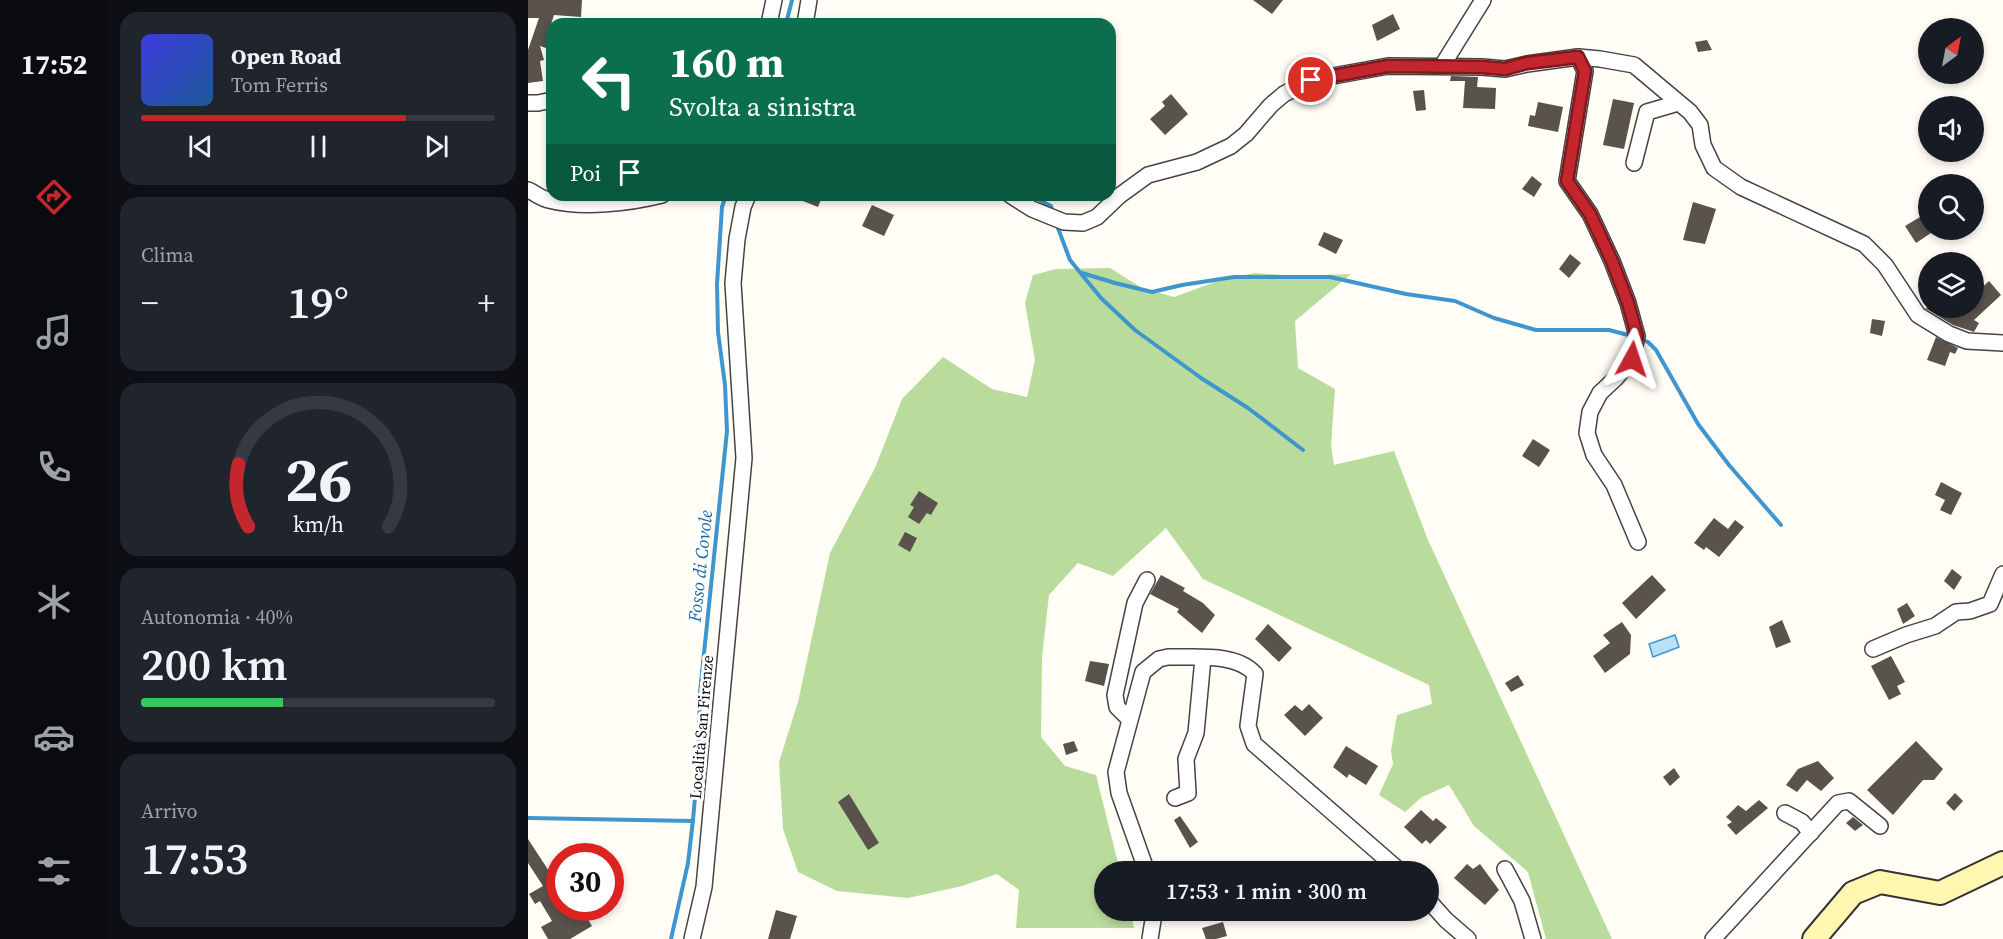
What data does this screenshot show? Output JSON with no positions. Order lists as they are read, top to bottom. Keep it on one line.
{"streets":{"street":["Località San Firenze"]},"water":["Fosso di Covole"],"north":"top right","page":{"tabs":"17:52","turn":["160 m","Svolta a sinistra"],"song":["Open Road","Tom Ferris"],"then":"Poi","tile":["Clima",["Autonomia · 40%","200 km"],["Arrivo","17:53"]],"heat":["−","19°","+"],"limit":"30","trip":"17:53 · 1 min · 300 m","gauge":["26","km/h"]}}
